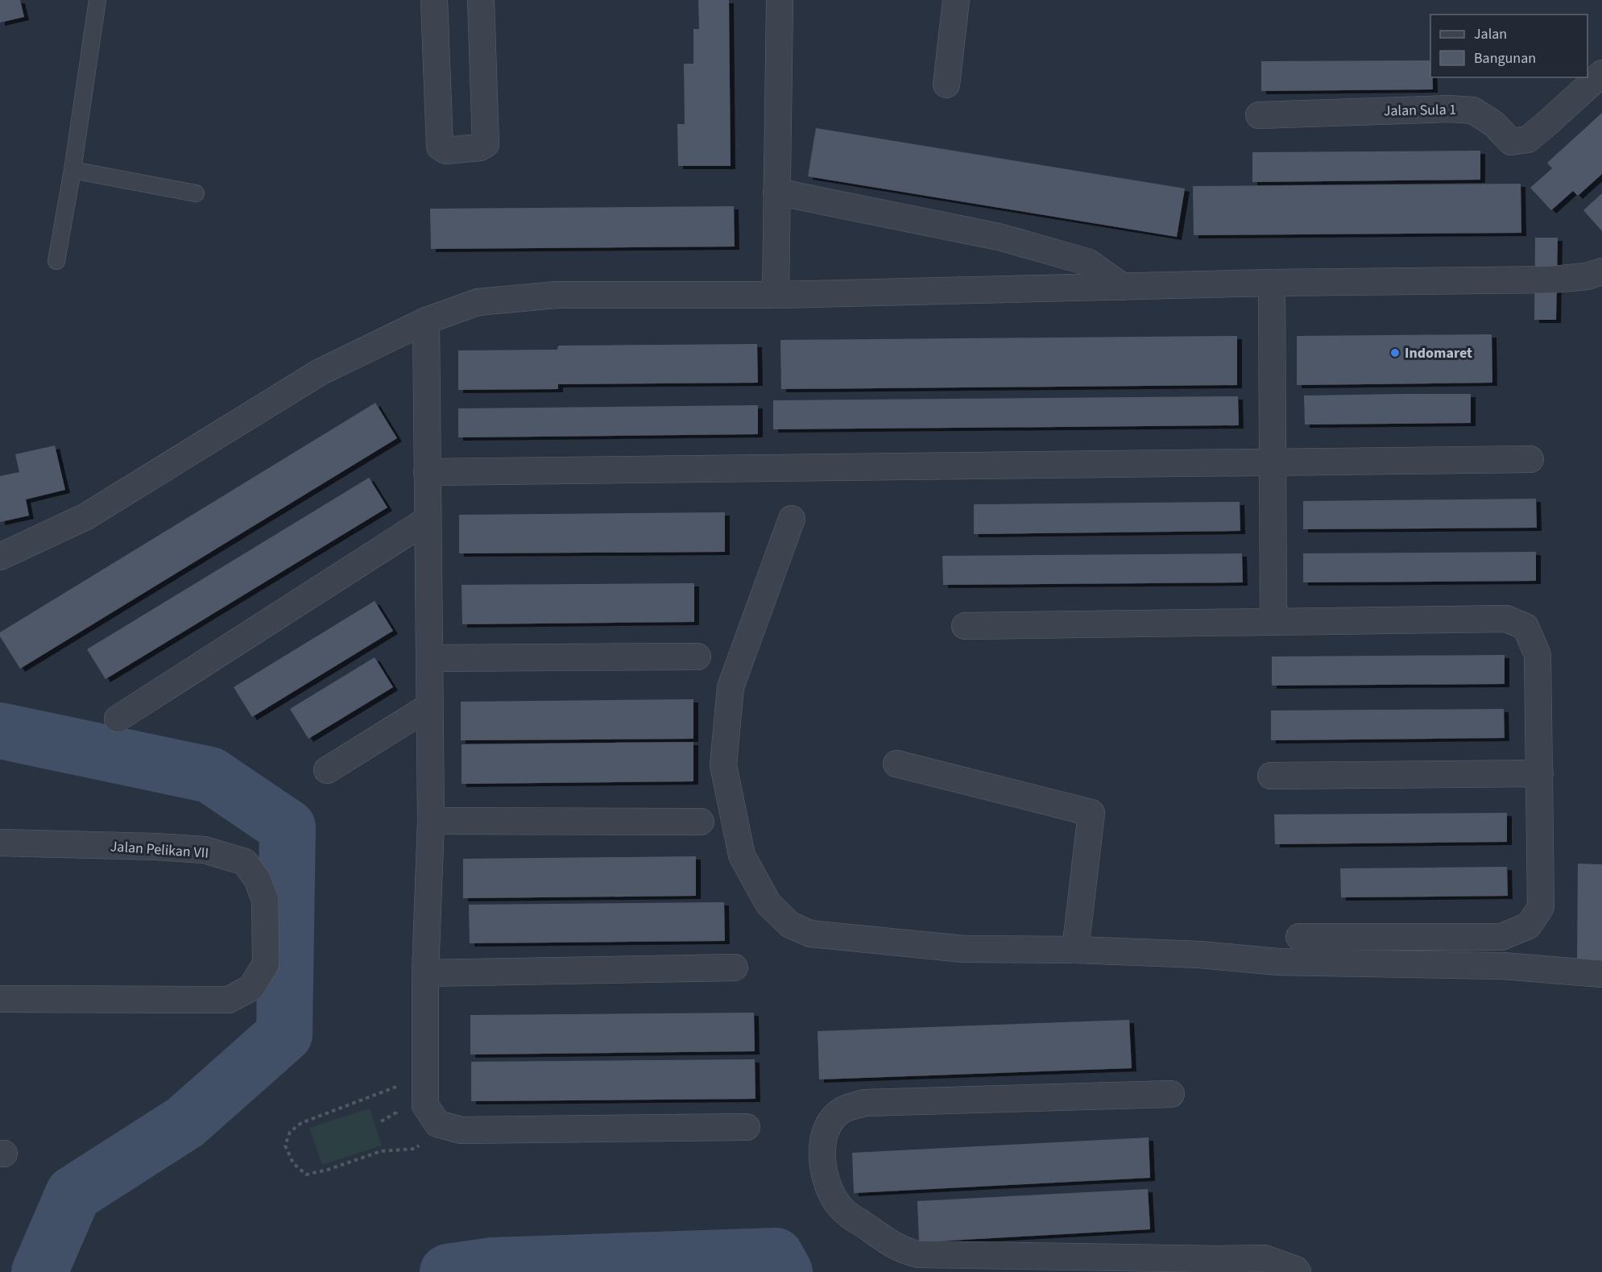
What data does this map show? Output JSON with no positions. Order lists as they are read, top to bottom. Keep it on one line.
{"streets":{"street":["Jalan Sula 1","Jalan Pelikan VII"]},"places":["Indomaret"],"legend":["Jalan","Bangunan"]}
